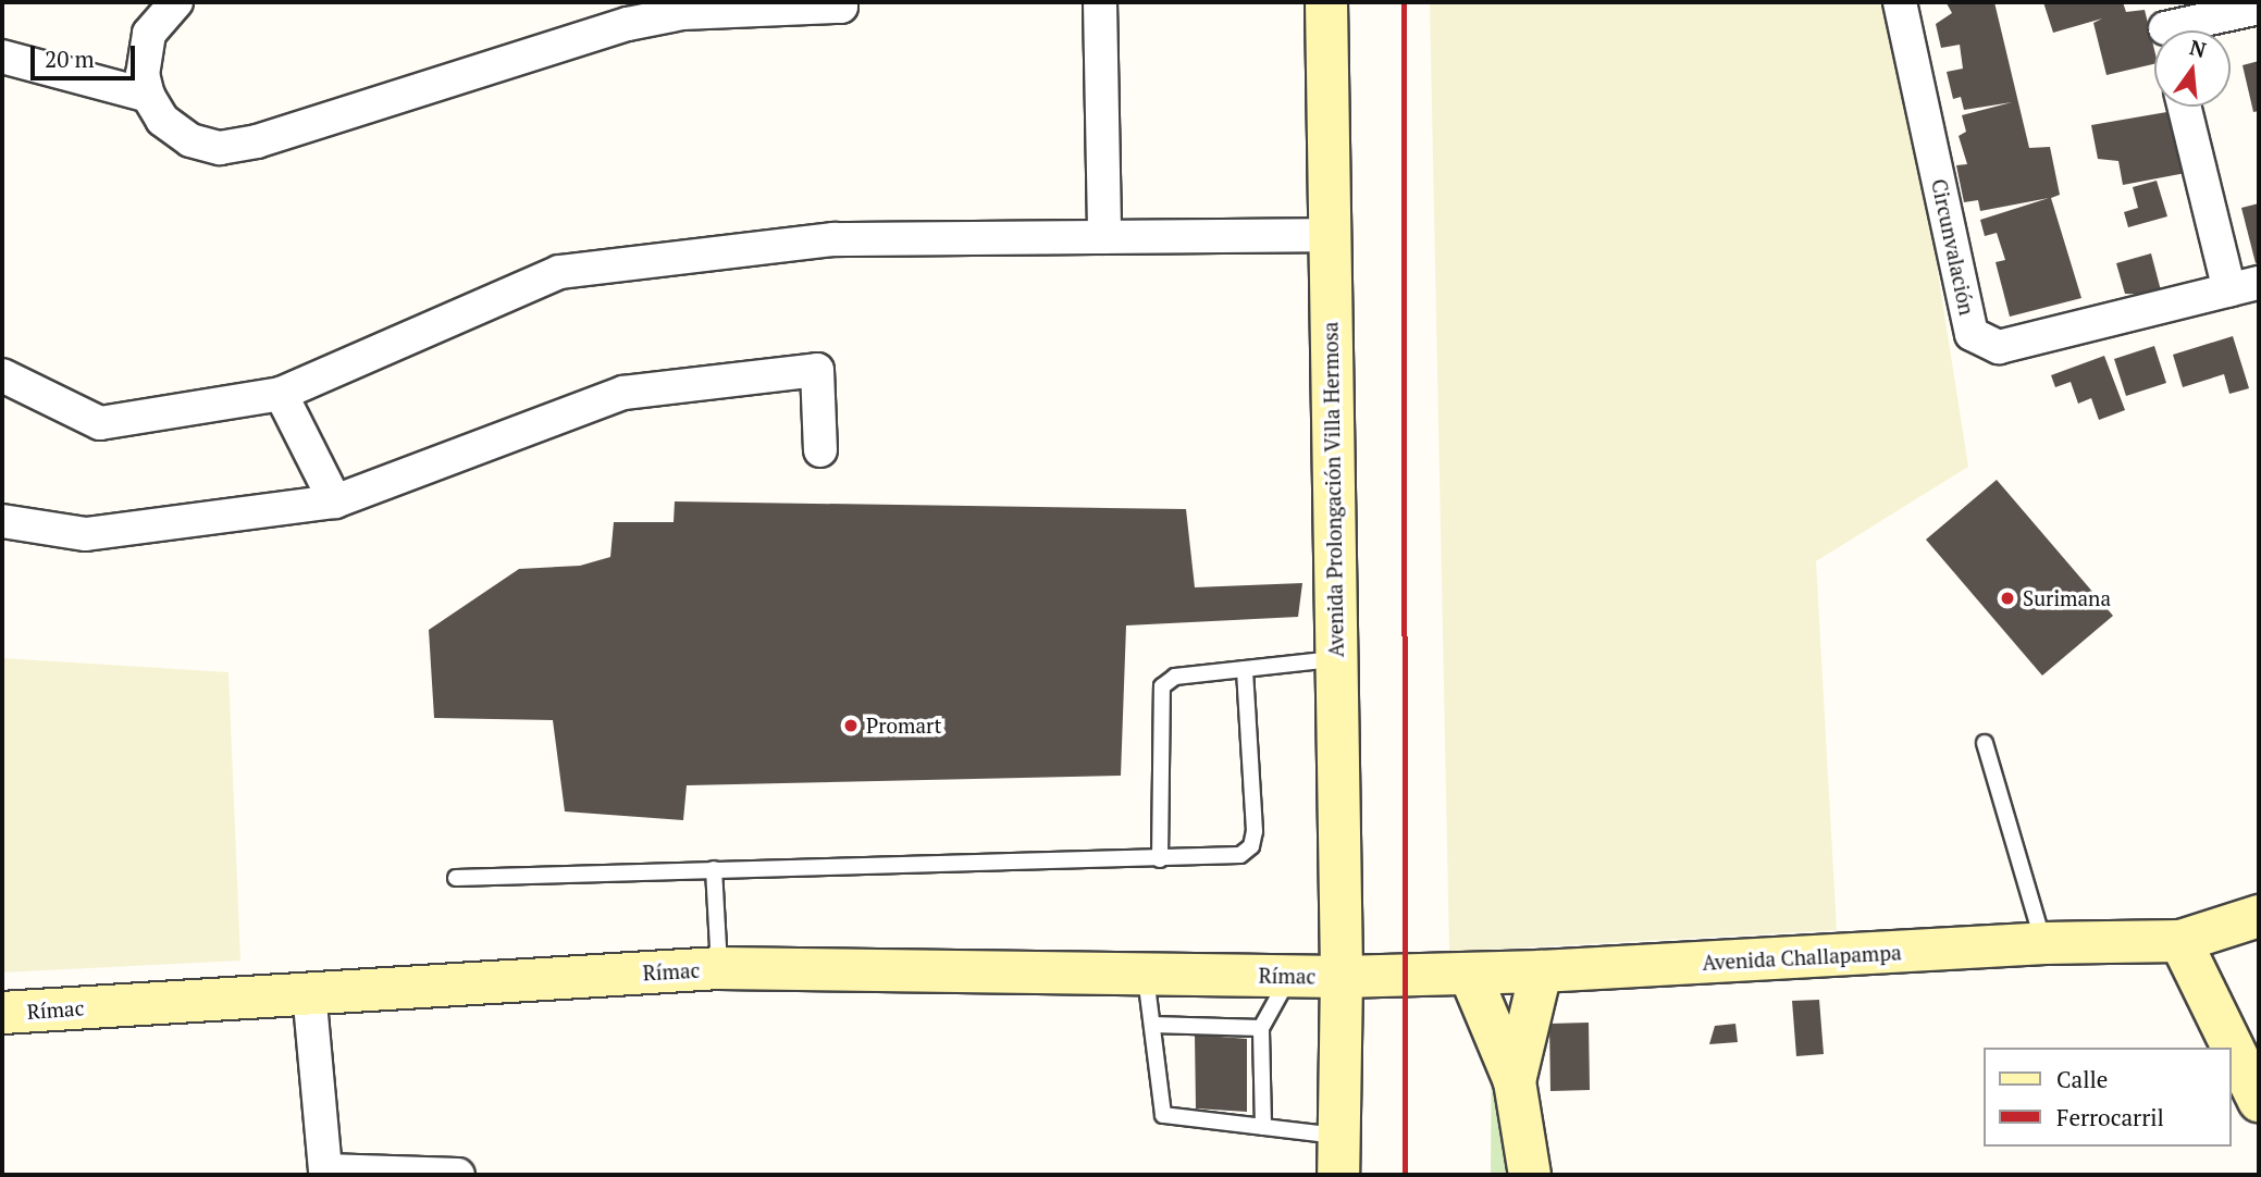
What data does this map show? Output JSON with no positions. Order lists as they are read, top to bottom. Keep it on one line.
{"streets":{"street":["Circunvalación","Avenida Prolongación Villa Hermosa","Avenida Challapampa","Rímac"]},"crossings":[["Avenida Prolongación Villa Hermosa","Avenida Challapampa"],["Avenida Prolongación Villa Hermosa","Rímac"],["Avenida Challapampa","Rímac"]],"places":["Surimana","Promart"],"legend":["Calle","Ferrocarril"],"scale_bar":"20 m","north":"top"}
